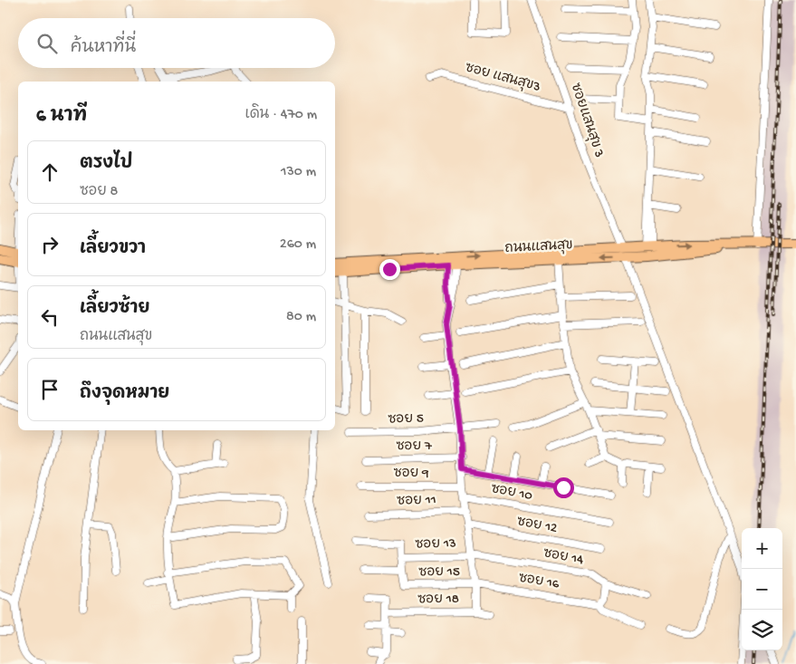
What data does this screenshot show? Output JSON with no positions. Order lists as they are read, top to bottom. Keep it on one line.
{"streets":{"main road":["ถนนแสนสุข"],"street":["ซอย แสนสุข3","ซอยแสนสุข 3","ซอย 5","ซอย 7","ซอย 9","ซอย 10","ซอย 11","ซอย 12","ซอย 13","ซอย 14","ซอย 15","ซอย 16","ซอย 18"]},"crossings":[["ซอย แสนสุข3","ซอยแสนสุข 3"],["ซอยแสนสุข 3","ถนนแสนสุข"],["ซอย 13","ซอย 14"],["ซอย 13","ซอย 15"],["ซอย 15","ซอย 16"]],"page":{"search":"ค้นหาที่นี่","heading":["6 นาที","เดิน · 470 m"],"list":[["ตรงไป","ซอย 8","130 m"],["เลี้ยวขวา","260 m"],["เลี้ยวซ้าย","ถนนแสนสุข","80 m"],"ถึงจุดหมาย"],"map_buttons":["+","−"]}}
